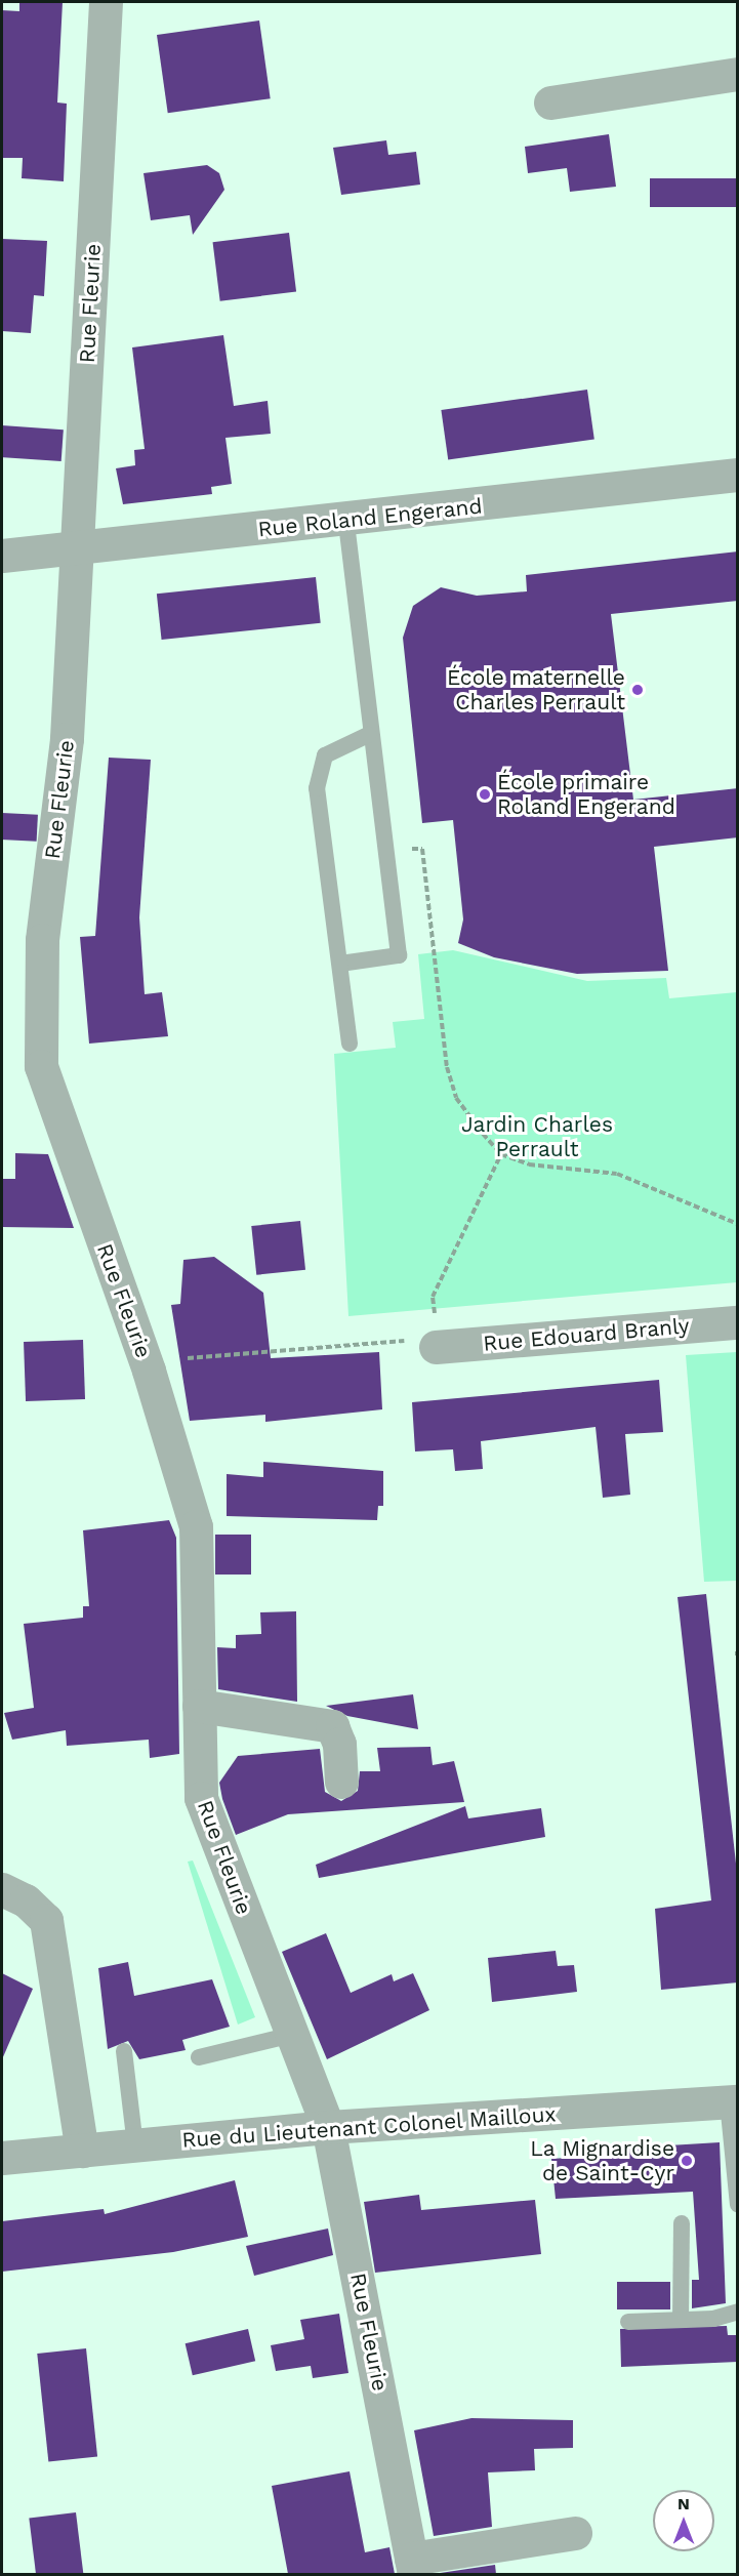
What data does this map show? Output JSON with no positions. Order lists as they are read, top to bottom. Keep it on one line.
{"streets":{"street":["Rue Fleurie","Rue Roland Engerand","Rue Edouard Branly","Rue du Lieutenant Colonel Mailloux"]},"crossings":[["Rue Fleurie","Rue Roland Engerand"],["Rue Fleurie","Rue du Lieutenant Colonel Mailloux"]],"parks":["Jardin Charles Perrault"],"places":["École maternelle Charles Perrault","École primaire Roland Engerand","La Mignardise de Saint-Cyr"],"north":"top"}
